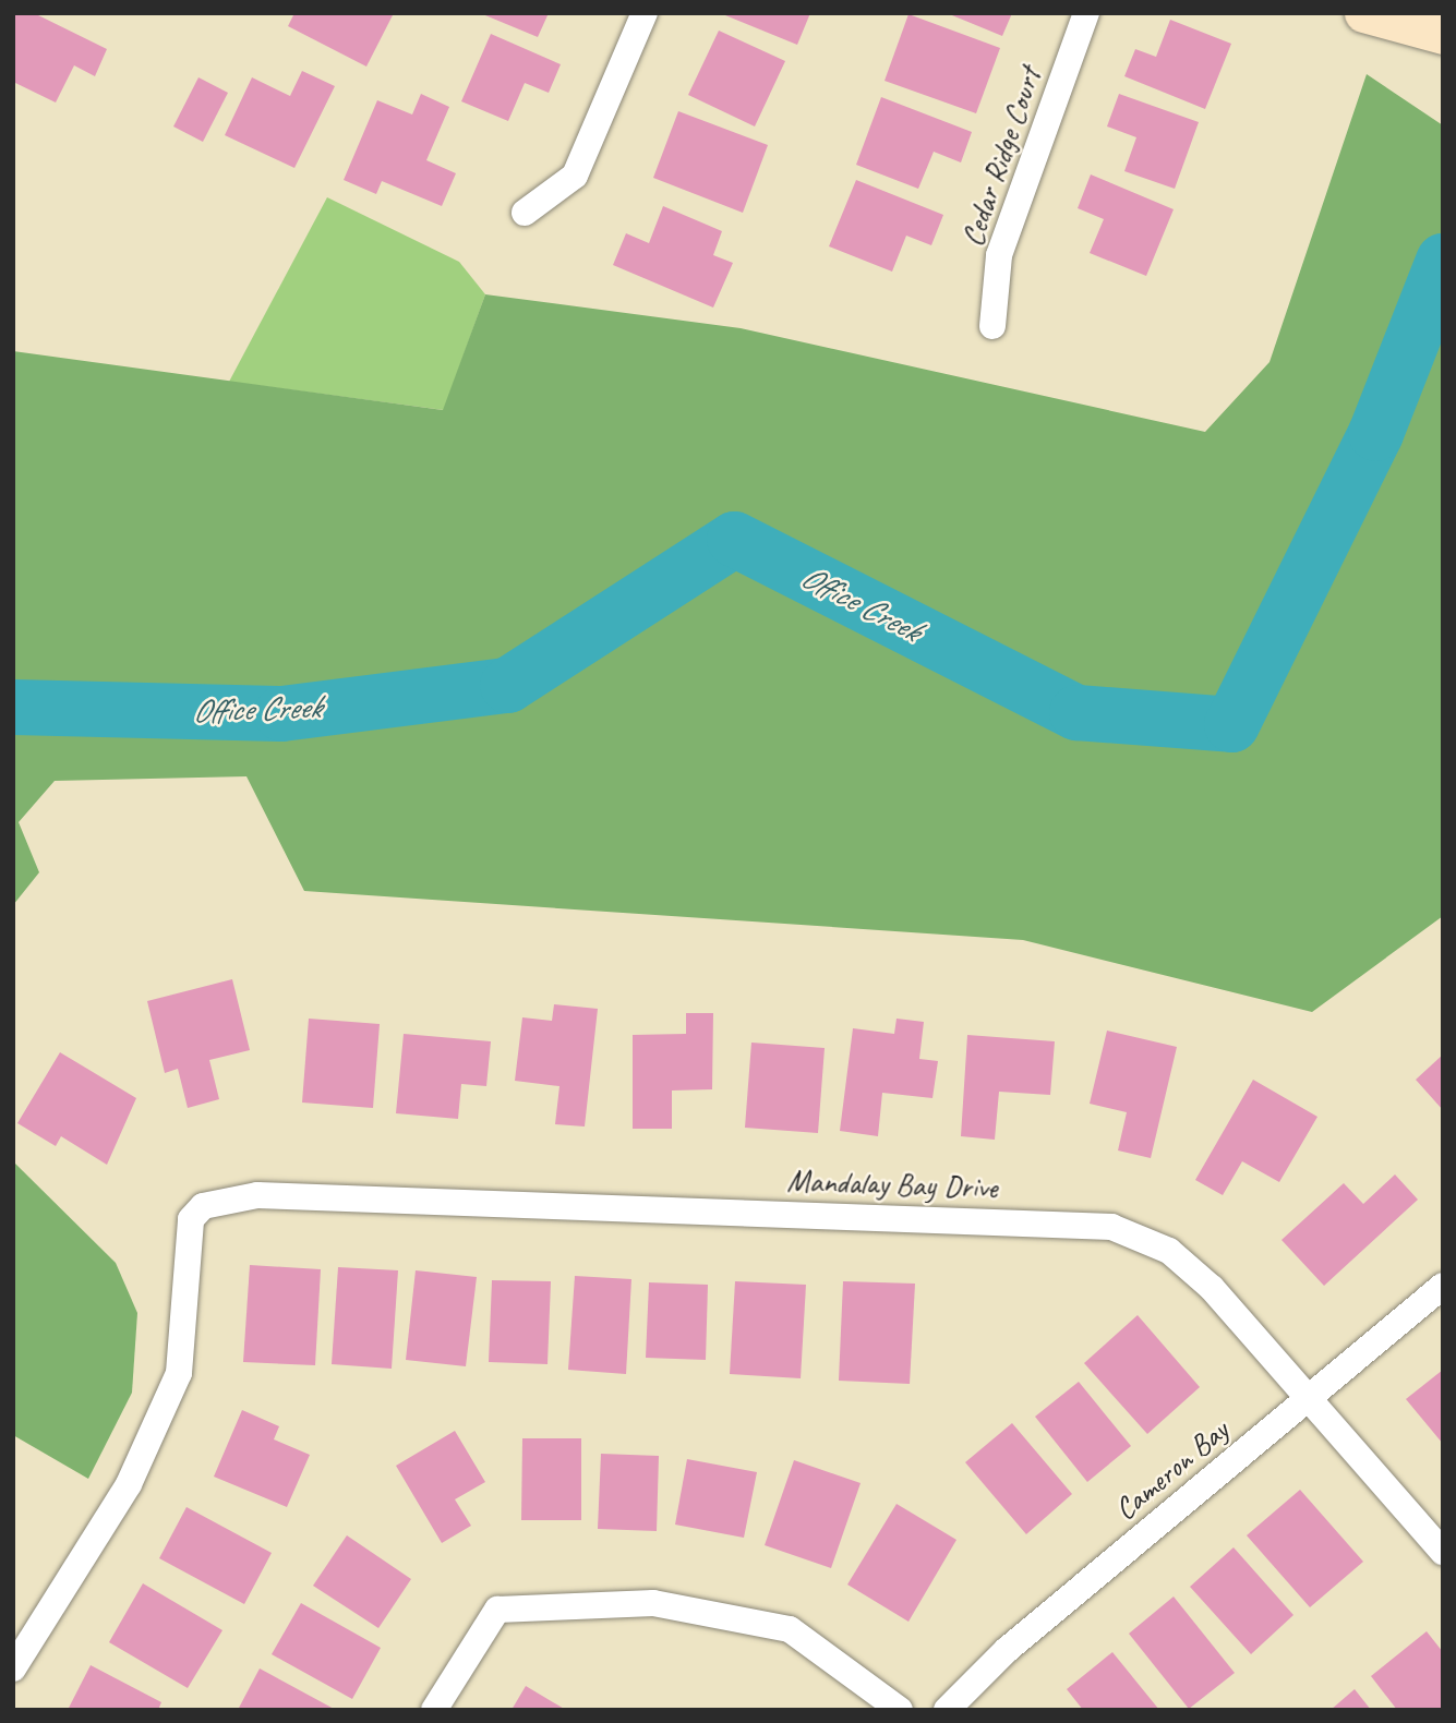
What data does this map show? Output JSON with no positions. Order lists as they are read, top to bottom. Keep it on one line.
{"streets":{"street":["Cedar Ridge Court","Mandalay Bay Drive","Cameron Bay"]},"crossings":[["Mandalay Bay Drive","Cameron Bay"]],"water":["Office Creek"]}
